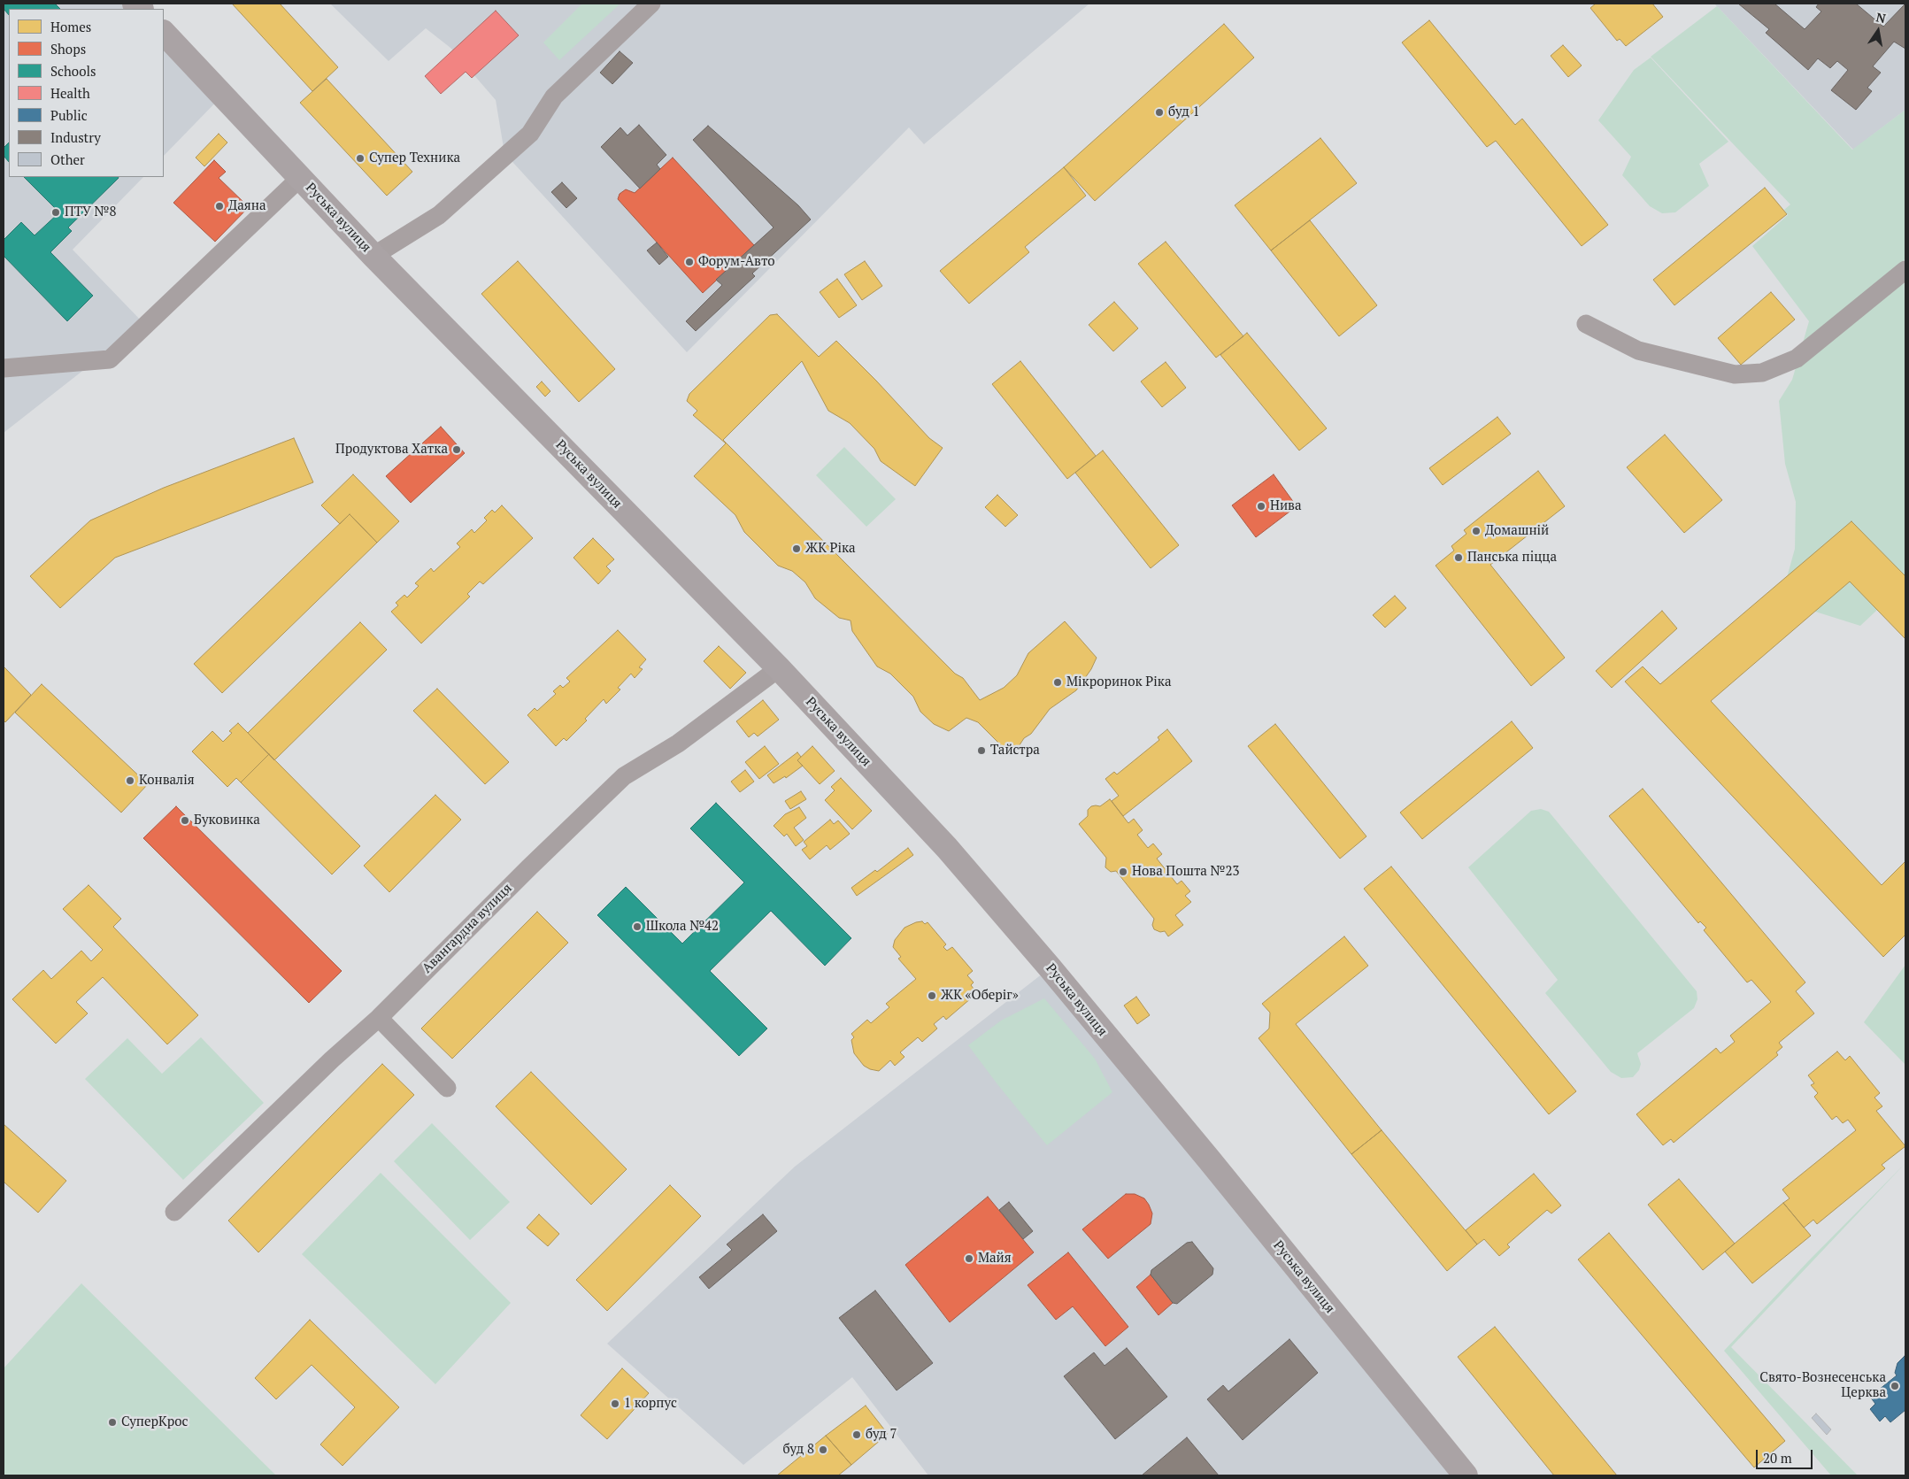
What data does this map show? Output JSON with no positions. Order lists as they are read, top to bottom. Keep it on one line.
{"streets":{"main road":["Руська вулиця"],"street":["Авангардна вулиця"]},"crossings":[["Руська вулиця","Авангардна вулиця"]],"places":["буд 1","Супер Техника","Даяна","ПТУ №8","Форум-Авто","Продуктова Хатка","Нива","Домашній","ЖК Ріка","Панська пiцца","Мікроринок Ріка","Тайстра","Конвалія","Буковинка","Нова Пошта №23","Школа №42","ЖК «Оберіг»","Майя","Свято-Вознесенська Церква","1 корпус","СуперКрос","буд 7","буд 8"],"legend":["Homes","Shops","Schools","Health","Public","Industry","Other"],"scale_bar":"20 m","north":"top"}
